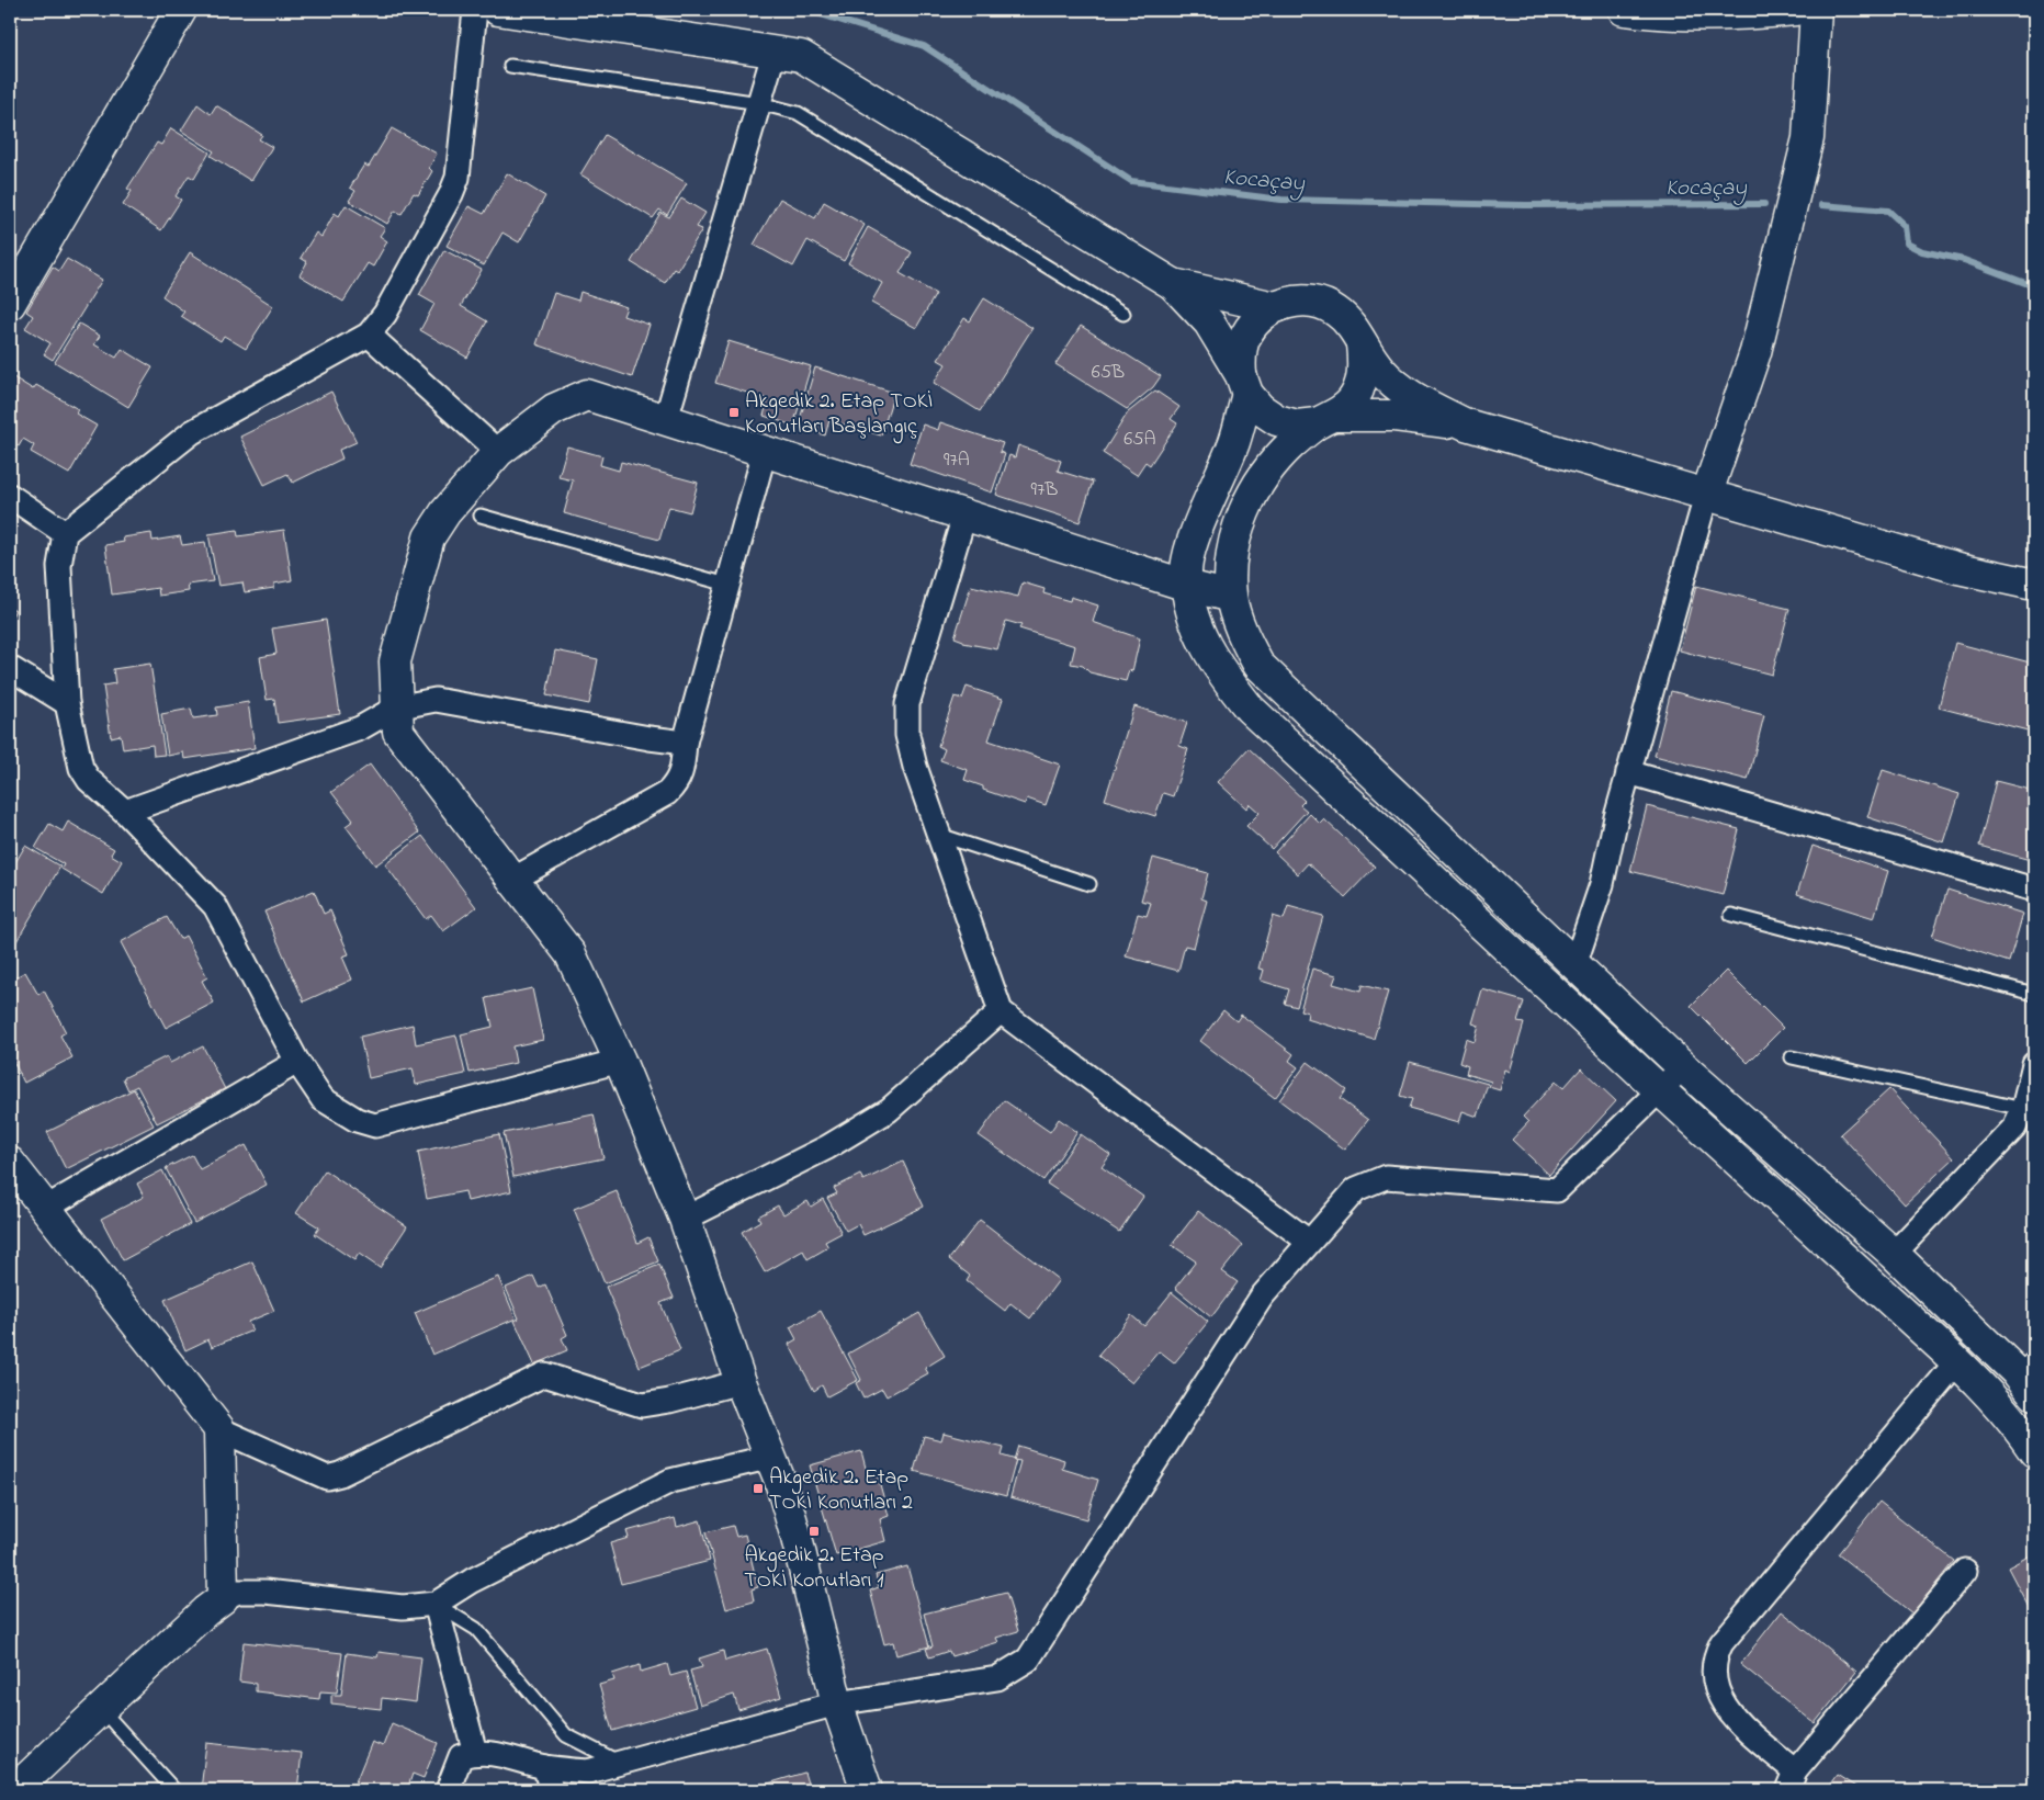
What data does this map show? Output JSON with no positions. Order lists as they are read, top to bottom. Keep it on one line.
{"water":["Kocaçay"],"places":{"transit":["Akgedik 2. Etap TOKİ Konutları Başlangıç","Akgedik 2. Etap TOKİ Konutları 2","Akgedik 2. Etap TOKİ Konutları 1"]},"house_numbers":["65B","65A","97A","97B"]}
